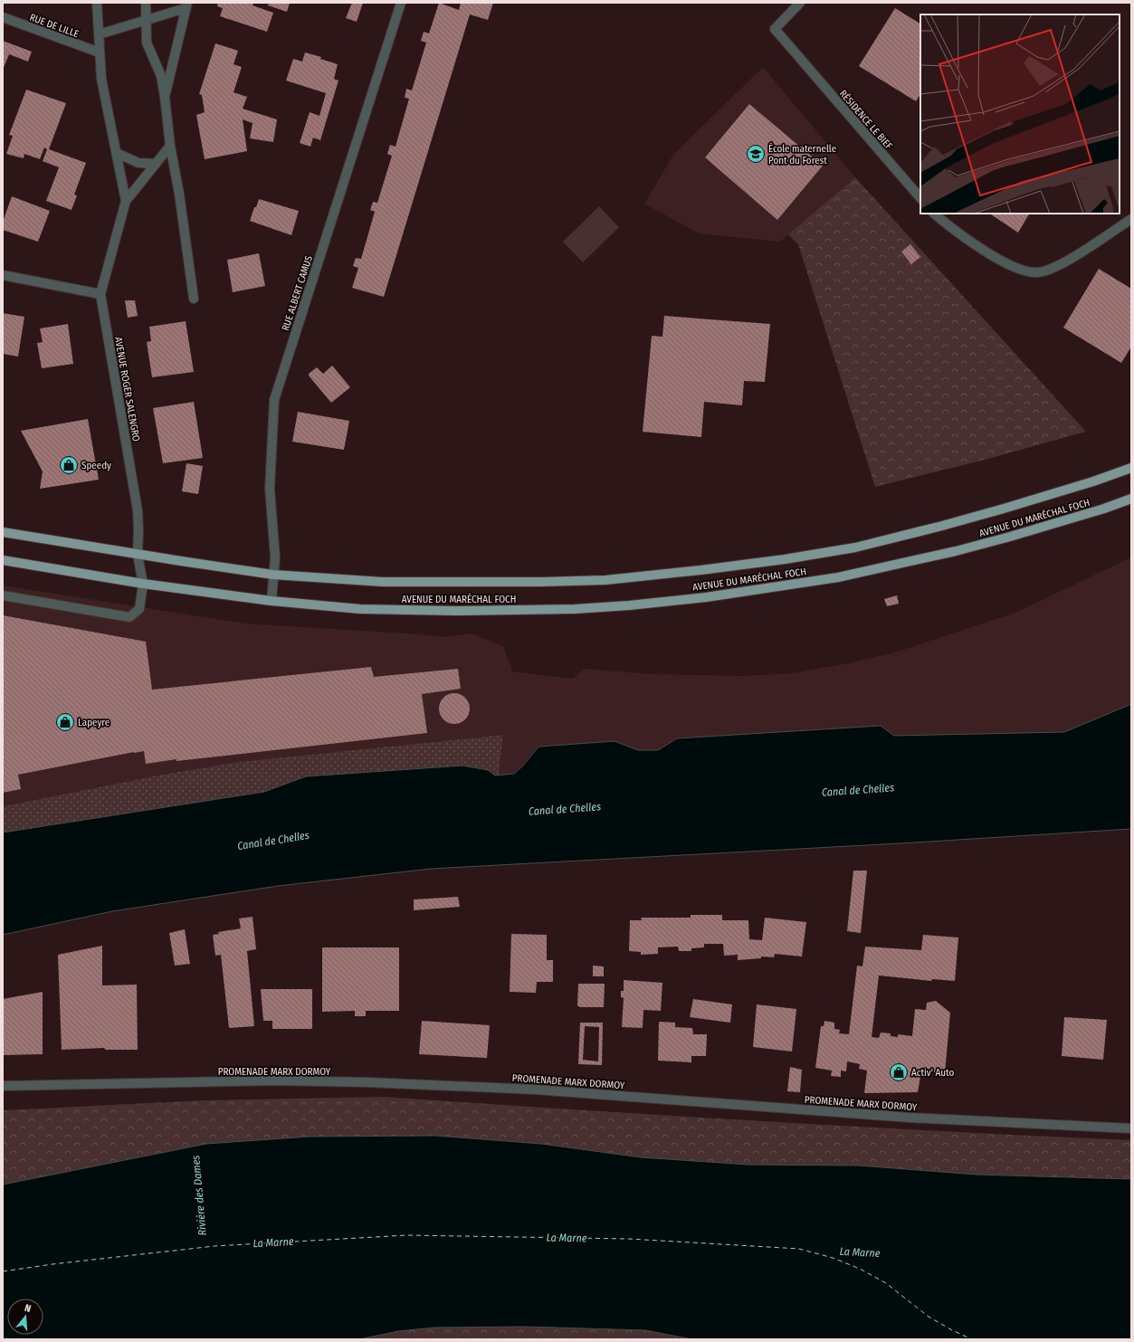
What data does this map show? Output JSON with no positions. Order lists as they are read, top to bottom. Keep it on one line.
{"streets":{"main road":["AVENUE DU MARÉCHAL FOCH"],"street":["RUE DE LILLE","RÉSIDENCE LE BIEF","RUE ALBERT CAMUS","AVENUE ROGER SALENGRO","PROMENADE MARX DORMOY"]},"crossings":[["RUE DE LILLE","AVENUE ROGER SALENGRO"],["RUE ALBERT CAMUS","AVENUE DU MARÉCHAL FOCH"],["AVENUE ROGER SALENGRO","AVENUE DU MARÉCHAL FOCH"]],"water":["Canal de Chelles","Rivière des Dames","La Marne"],"places":{"school or university":["École maternelle Pont du Forest"],"shop":["Speedy","Lapeyre","Activ' Auto"]},"north":"top"}
